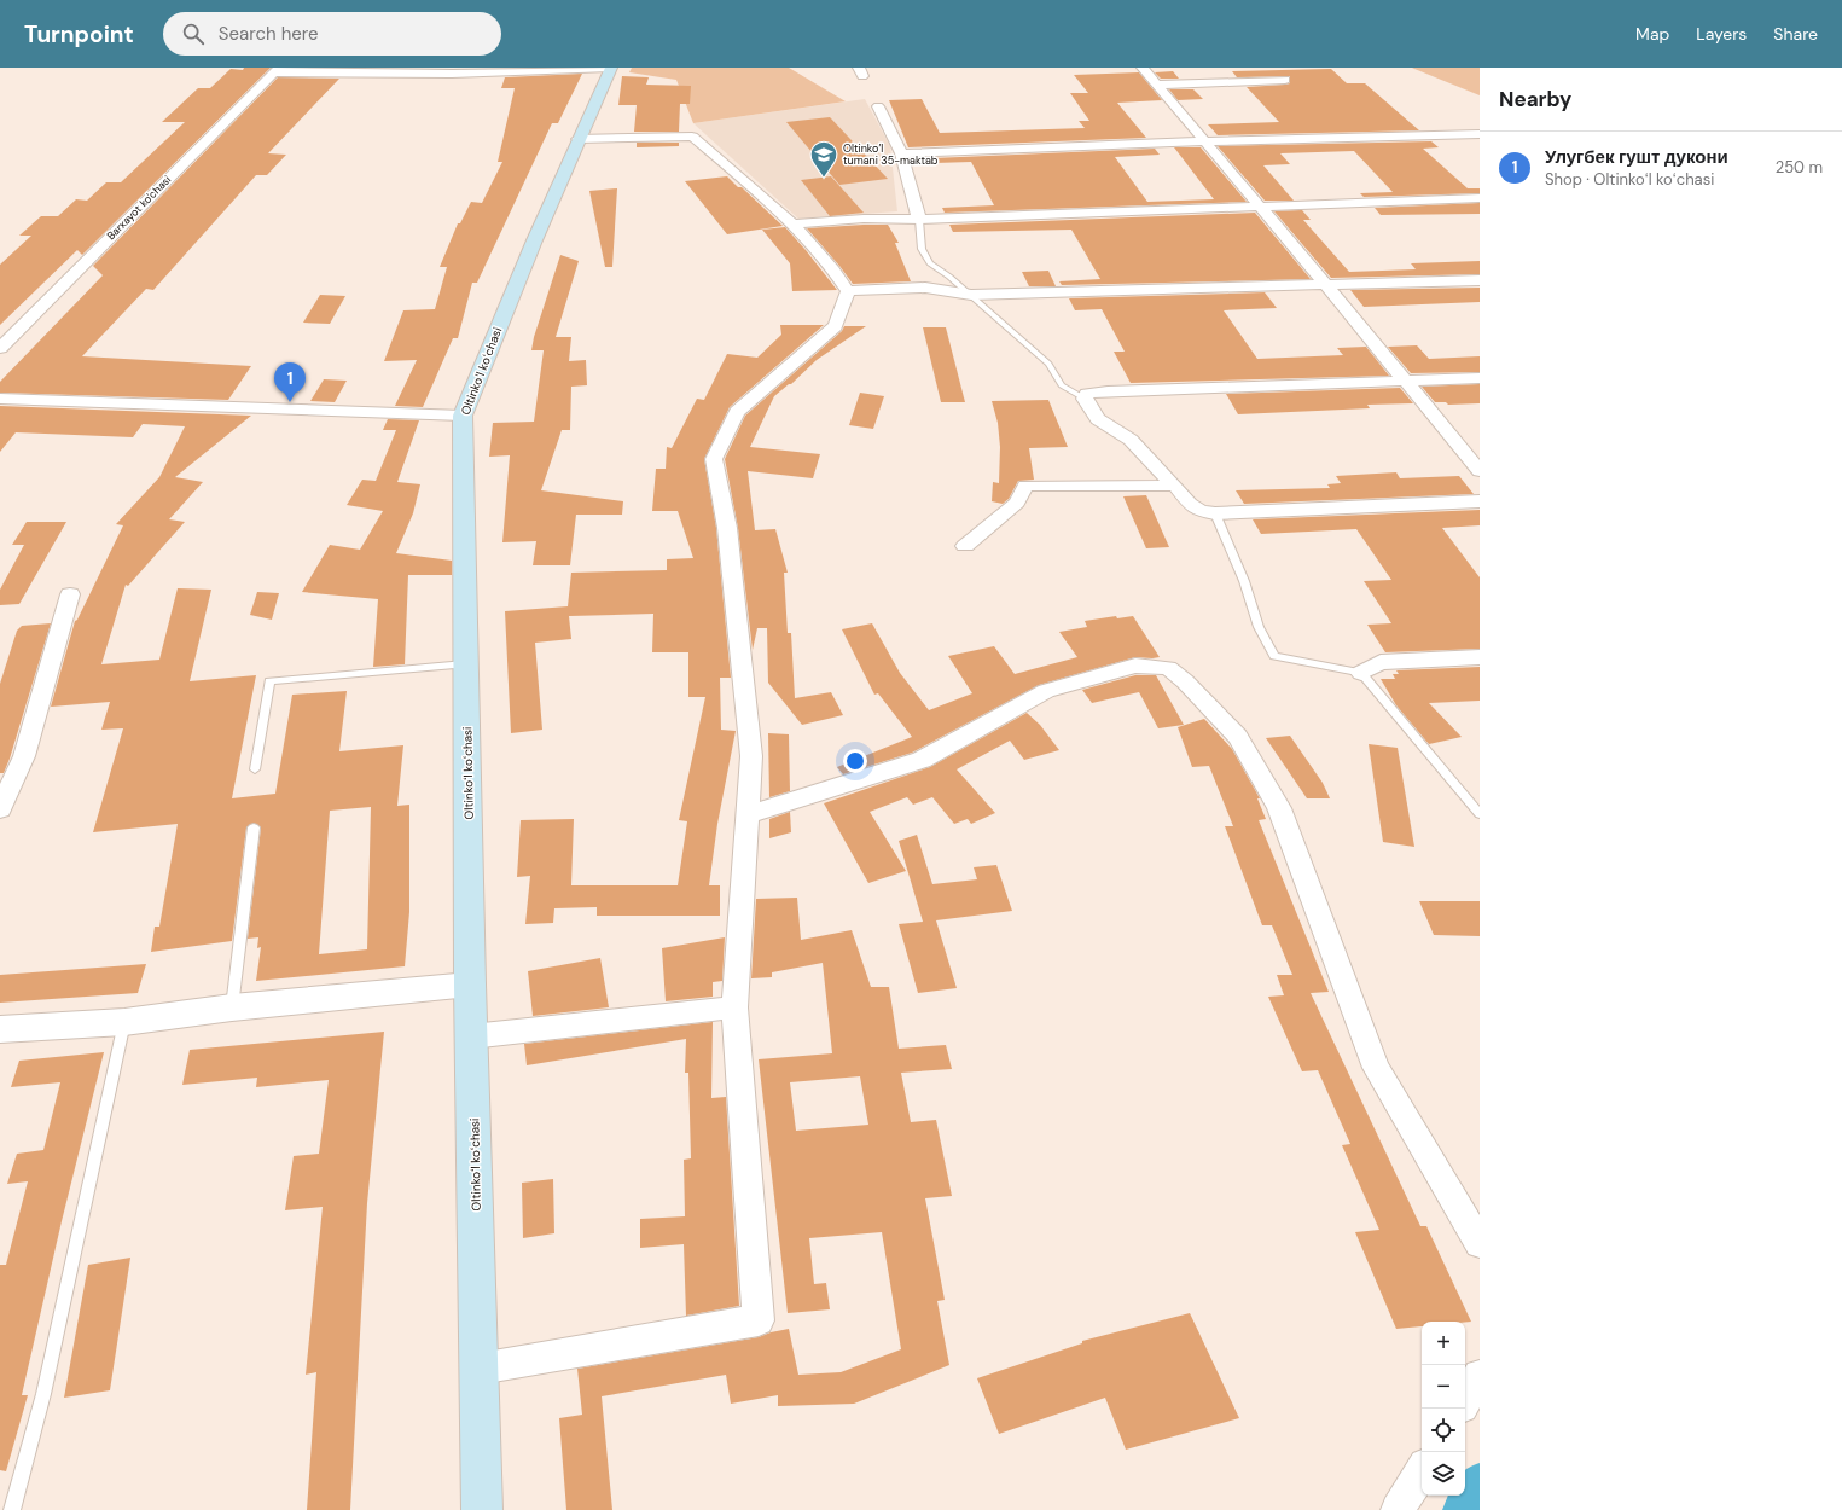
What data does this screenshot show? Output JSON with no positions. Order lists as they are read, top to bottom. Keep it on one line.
{"streets":{"main road":["Oltinkoʻl koʻchasi"],"street":["Barxayot ko'chasi"]},"places":{"school or university":["Oltinko’l tumani 35-maktab"]},"page":{"header":"Turnpoint","search":"Search here","nav":["Map","Layers","Share"],"heading":"Nearby","list":[{"mark":"1","name":"Улугбек гушт дукони","note":"Shop · Oltinkoʻl koʻchasi","value":"250 m"}],"pins":"1","map_buttons":["+","−"]}}
